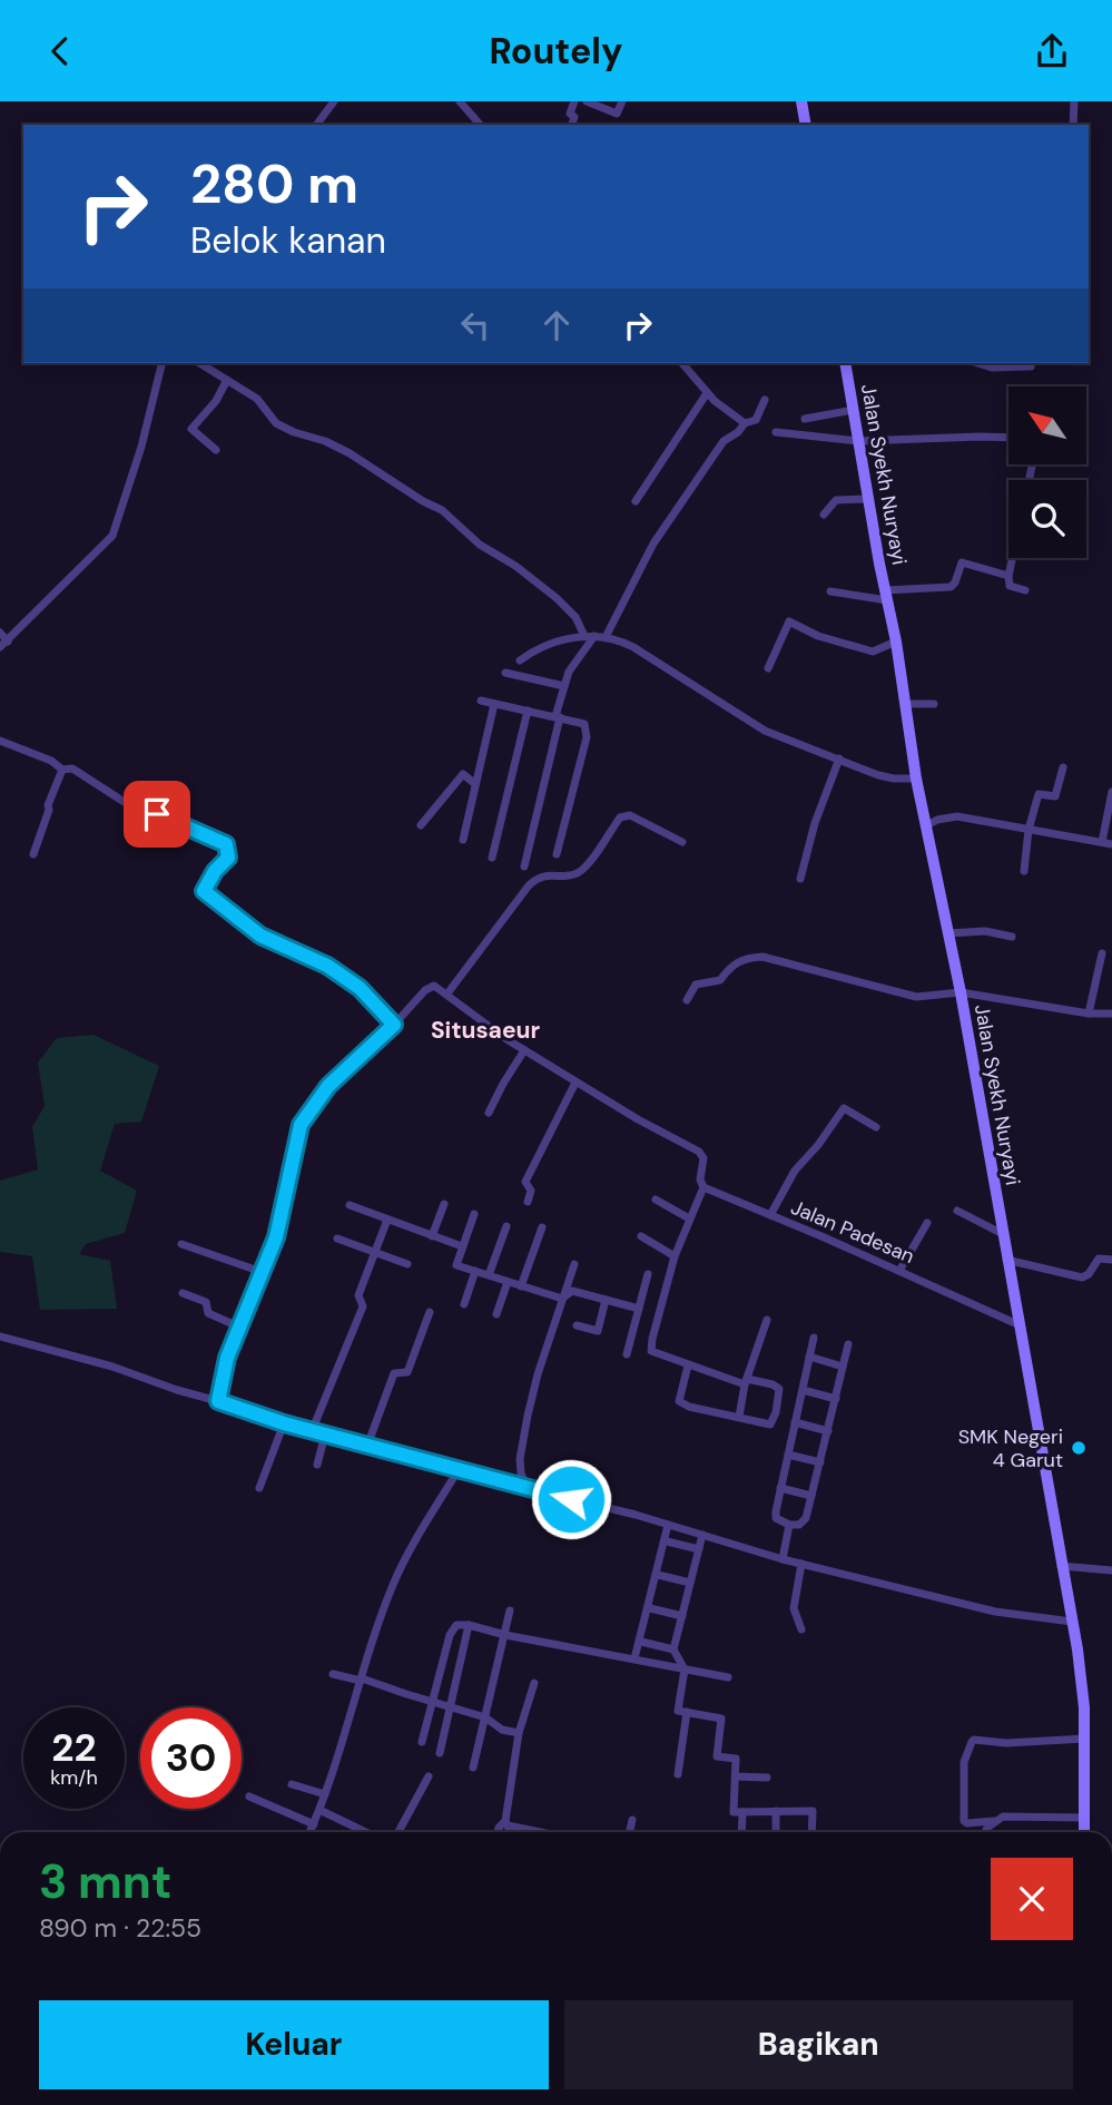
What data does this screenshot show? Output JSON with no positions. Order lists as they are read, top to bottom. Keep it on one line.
{"streets":{"main road":["Jalan Syekh Nuryayi"],"street":["Jalan Padesan"]},"crossings":[["Jalan Syekh Nuryayi","Jalan Padesan"]],"districts":["Situsaeur"],"places":["SMK Negeri 4 Garut"],"north":"top left","page":{"header":"Routely","turn":["280 m","Belok kanan"],"speed":"22 km/h","limit":"30","heading":["3 mnt","890 m · 22:55"],"buttons":["Keluar","Bagikan"]}}
